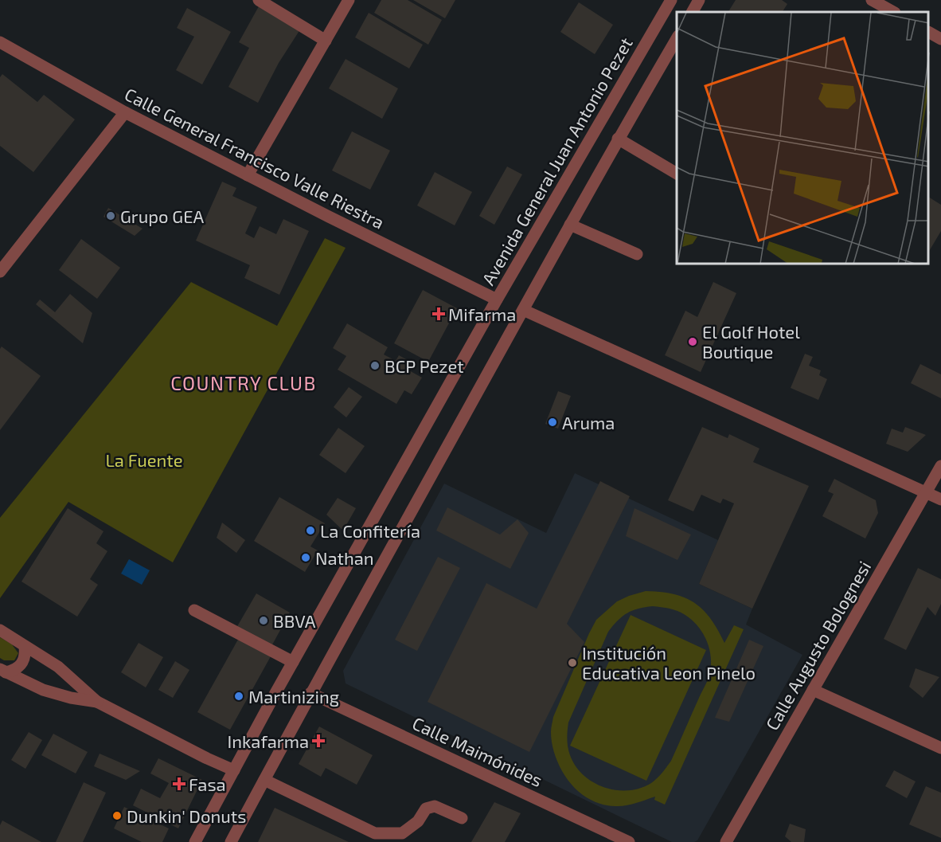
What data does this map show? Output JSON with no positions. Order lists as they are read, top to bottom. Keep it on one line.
{"streets":{"street":["Calle General Francisco Valle Riestra","Avenida General Juan Antonio Pezet","Calle Augusto Bolognesi","Calle Maimónides"]},"crossings":[["Calle General Francisco Valle Riestra","Avenida General Juan Antonio Pezet"]],"districts":["COUNTRY CLUB"],"parks":["La Fuente"],"places":{"other":["Grupo GEA","El Golf Hotel Boutique","BCP Pezet","Aruma","La Confitería","Nathan","BBVA","Institución Educativa Leon Pinelo","Martinizing","Dunkin' Donuts"],"health":["Mifarma","Inkafarma","Fasa"]}}
